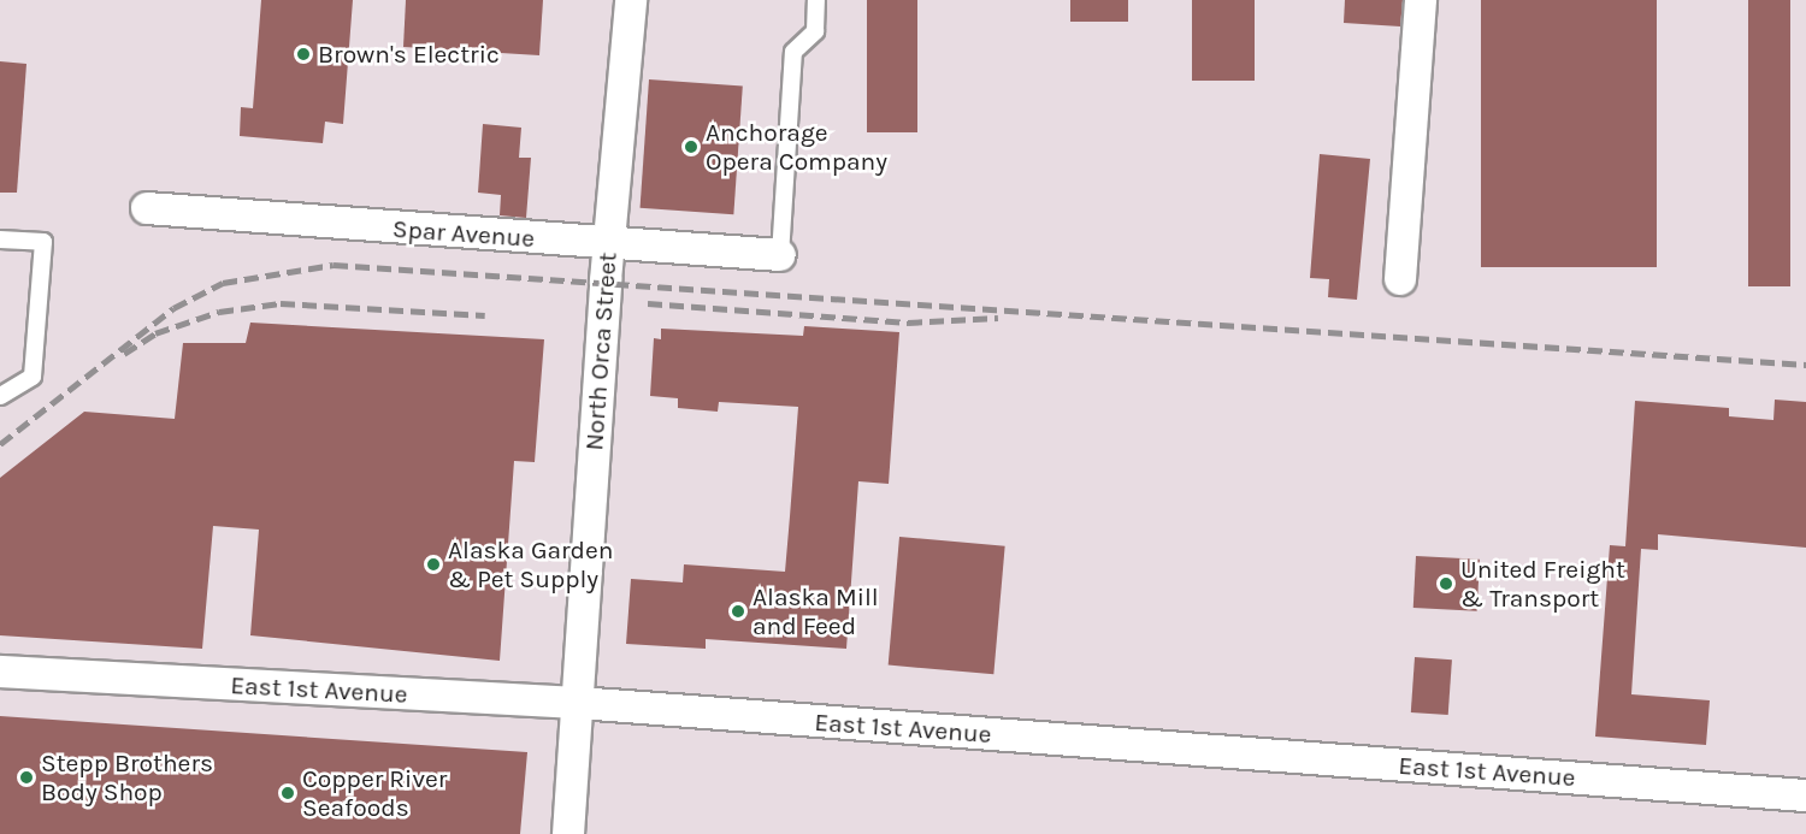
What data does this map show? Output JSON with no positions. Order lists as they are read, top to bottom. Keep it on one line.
{"streets":{"street":["Spar Avenue","North Orca Street","East 1st Avenue"]},"crossings":[["Spar Avenue","North Orca Street"],["North Orca Street","East 1st Avenue"]],"places":["Brown's Electric","Anchorage Opera Company","Alaska Garden & Pet Supply","United Freight & Transport","Alaska Mill and Feed","Stepp Brothers Body Shop","Copper River Seafoods"]}
